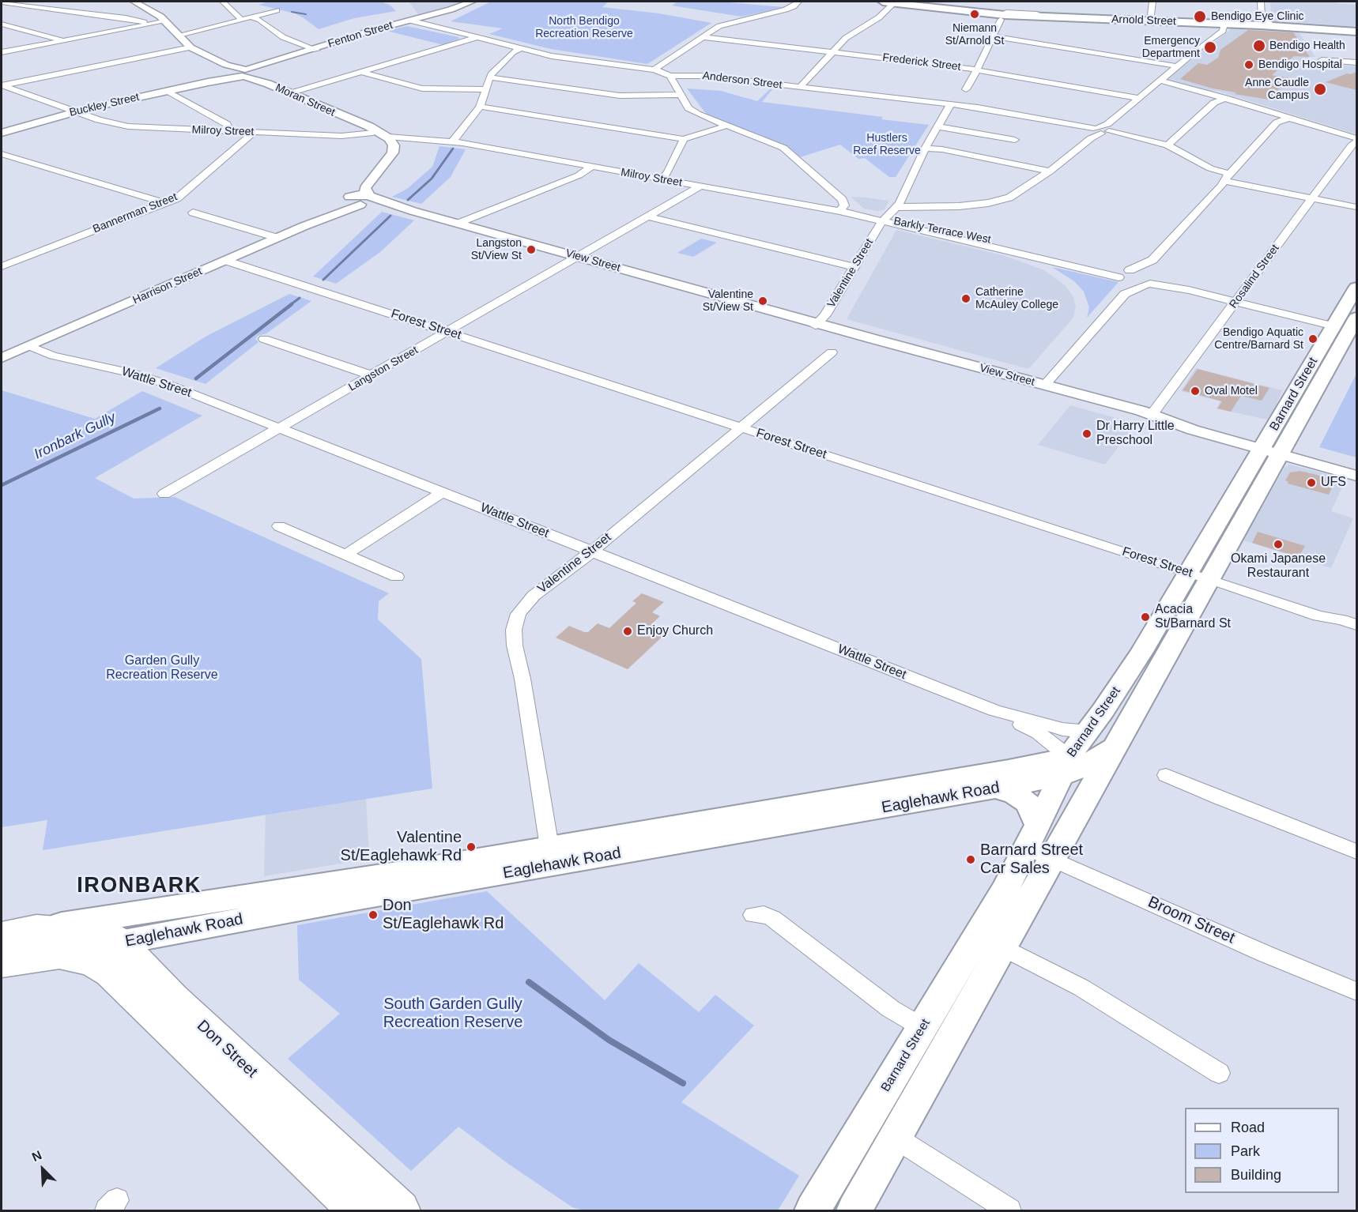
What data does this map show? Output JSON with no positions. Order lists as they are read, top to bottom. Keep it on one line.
{"streets":{"highway":["Eaglehawk Road","Don Street"],"main road":["Arnold Street","Barnard Street"],"street":["Fenton Street","Frederick Street","Anderson Street","Moran Street","Buckley Street","Milroy Street","Bannerman Street","Barkly Terrace West","View Street","Valentine Street","Rosalind Street","Harrison Street","Forest Street","Langston Street","Wattle Street","Broom Street"]},"crossings":[["Fenton Street","Anderson Street"],["Fenton Street","Moran Street"],["Fenton Street","Buckley Street"],["Anderson Street","Rosalind Street"],["Moran Street","Buckley Street"],["Moran Street","Milroy Street"],["Moran Street","Harrison Street"],["Buckley Street","Milroy Street"],["Milroy Street","Bannerman Street"],["Milroy Street","Barkly Terrace West"],["Milroy Street","Valentine Street"],["Milroy Street","Harrison Street"],["Milroy Street","Langston Street"],["Barkly Terrace West","Valentine Street"],["Barkly Terrace West","Rosalind Street"],["Barkly Terrace West","Barnard Street"],["View Street","Valentine Street"],["View Street","Rosalind Street"],["View Street","Harrison Street"],["View Street","Langston Street"],["View Street","Barnard Street"],["Valentine Street","Forest Street"],["Valentine Street","Wattle Street"],["Valentine Street","Eaglehawk Road"],["Harrison Street","Forest Street"],["Harrison Street","Wattle Street"],["Forest Street","Langston Street"],["Forest Street","Barnard Street"],["Langston Street","Wattle Street"],["Wattle Street","Barnard Street"],["Wattle Street","Eaglehawk Road"],["Barnard Street","Eaglehawk Road"],["Barnard Street","Broom Street"],["Eaglehawk Road","Don Street"]],"districts":["IRONBARK"],"water":["Ironbark Gully"],"parks":["North Bendigo Recreation Reserve","Hustlers Reef Reserve","Garden Gully Recreation Reserve","South Garden Gully Recreation Reserve"],"places":["Niemann St/Arnold St","Bendigo Eye Clinic","Bendigo Health","Emergency Department","Bendigo Hospital","Anne Caudle Campus","Langston St/View St","Catherine McAuley College","Valentine St/View St","Bendigo Aquatic Centre/Barnard St","Oval Motel","Dr Harry Little Preschool","UFS","Okami Japanese Restaurant","Acacia St/Barnard St","Enjoy Church","Valentine St/Eaglehawk Rd","Barnard Street Car Sales","Don St/Eaglehawk Rd"],"legend":["Road","Park","Building"],"north":"top left"}
